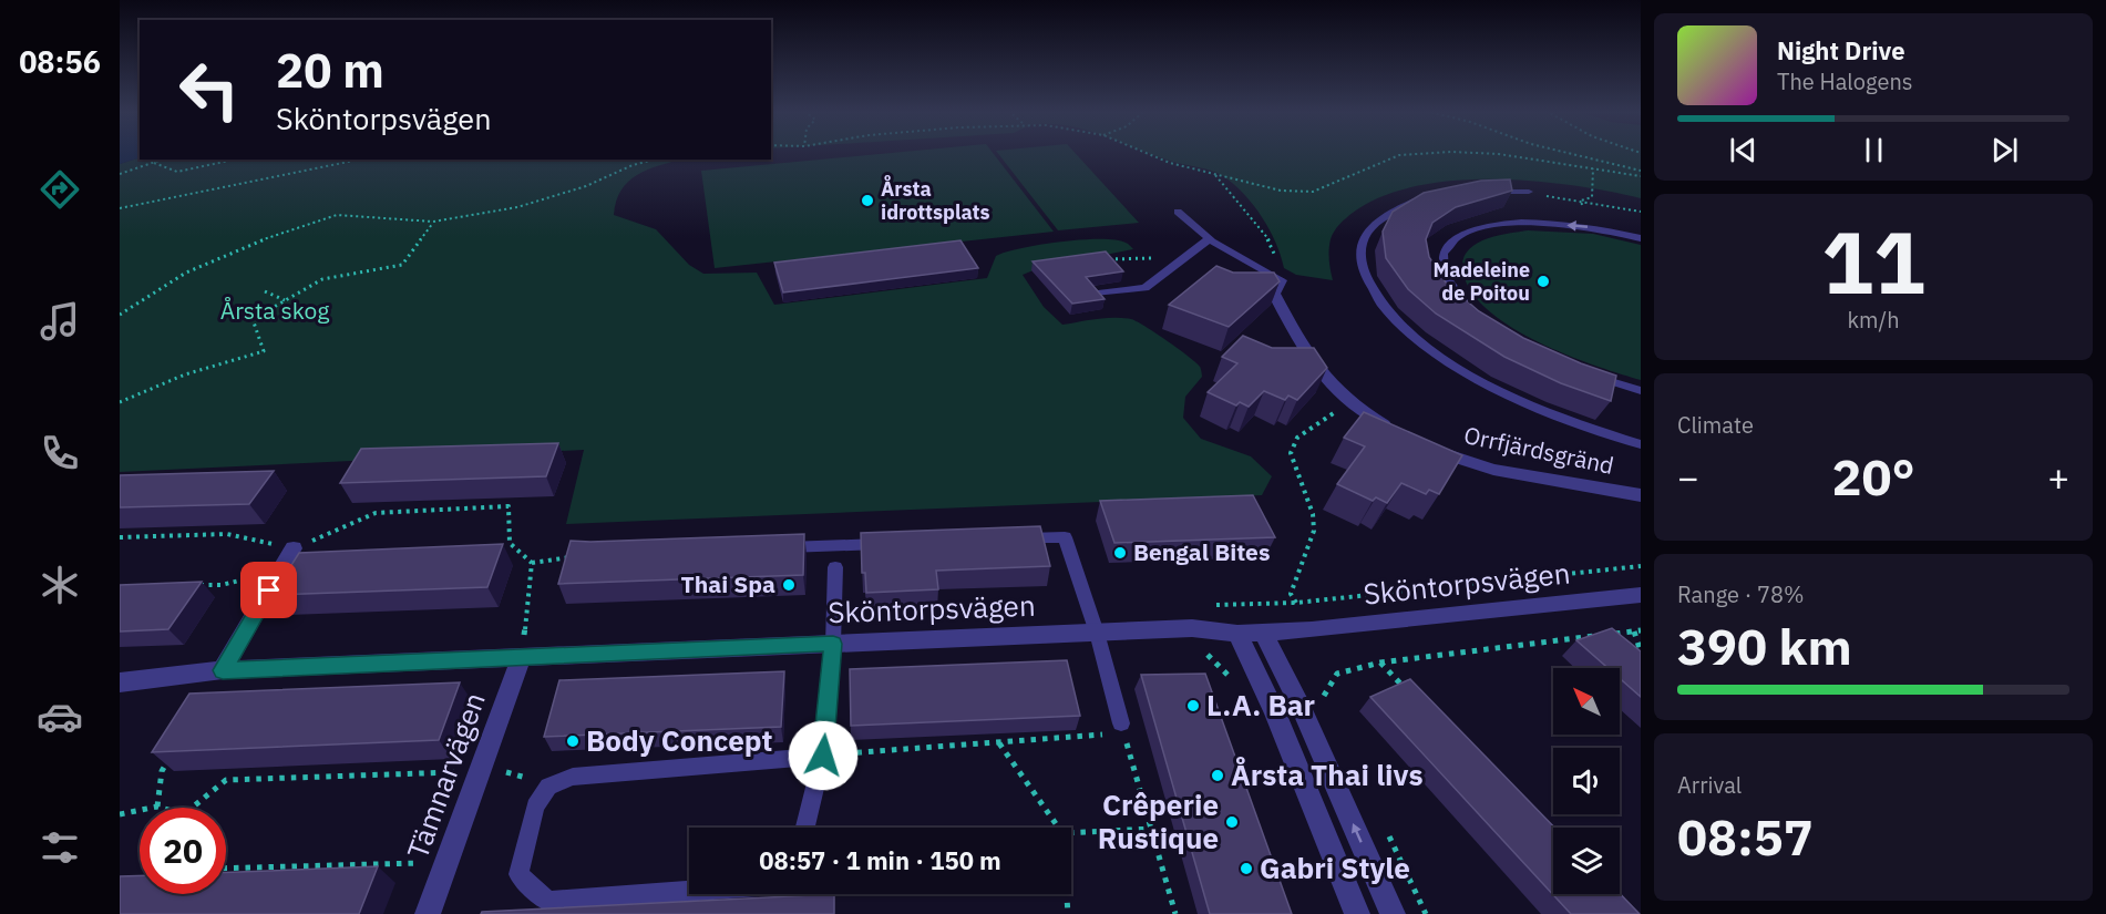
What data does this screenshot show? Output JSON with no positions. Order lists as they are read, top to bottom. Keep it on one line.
{"streets":{"street":["Orrfjärdsgränd","Sköntorpsvägen","Tämnarvägen"]},"crossings":[["Sköntorpsvägen","Tämnarvägen"]],"parks":["Årsta skog"],"places":["Årsta idrottsplats","Madeleine de Poitou","Bengal Bites","Thai Spa","L.A. Bar","Body Concept","Årsta Thai livs","Crêperie Rustique","Gabri Style"],"north":"top left","page":{"tabs":"08:56","turn":["20 m","Sköntorpsvägen"],"song":["Night Drive","The Halogens"],"tile":[["11","km/h"],"Climate",["Range · 78%","390 km"],["Arrival","08:57"]],"heat":["−","20°","+"],"limit":"20","trip":"08:57 · 1 min · 150 m"}}
